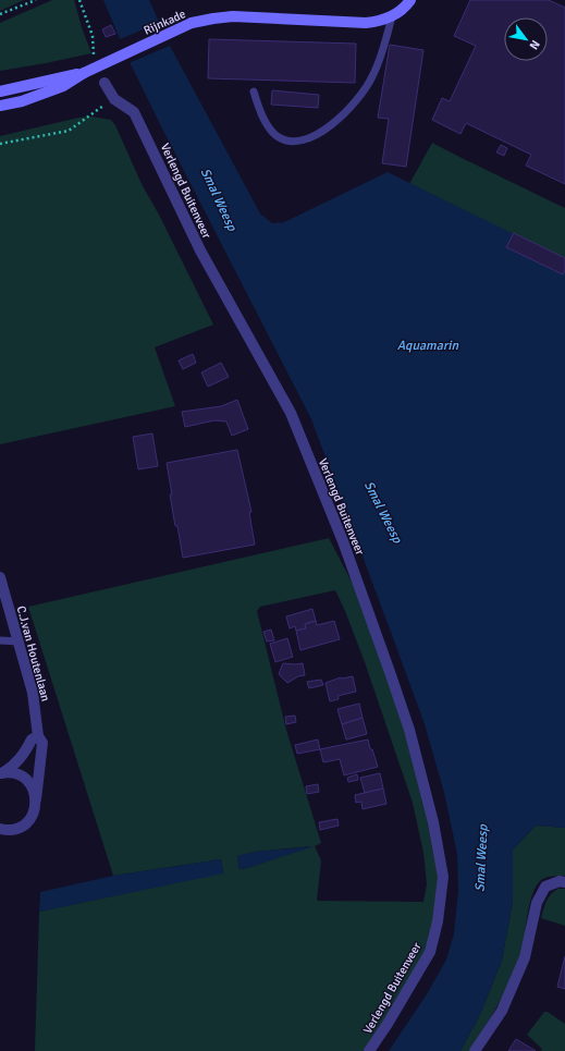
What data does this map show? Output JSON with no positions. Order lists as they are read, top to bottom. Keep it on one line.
{"streets":{"street":["Rijnkade","Verlengd Buitenveer","C.J.van Houtenlaan"]},"water":["Smal Weesp","Aquamarin"],"north":"bottom right"}
